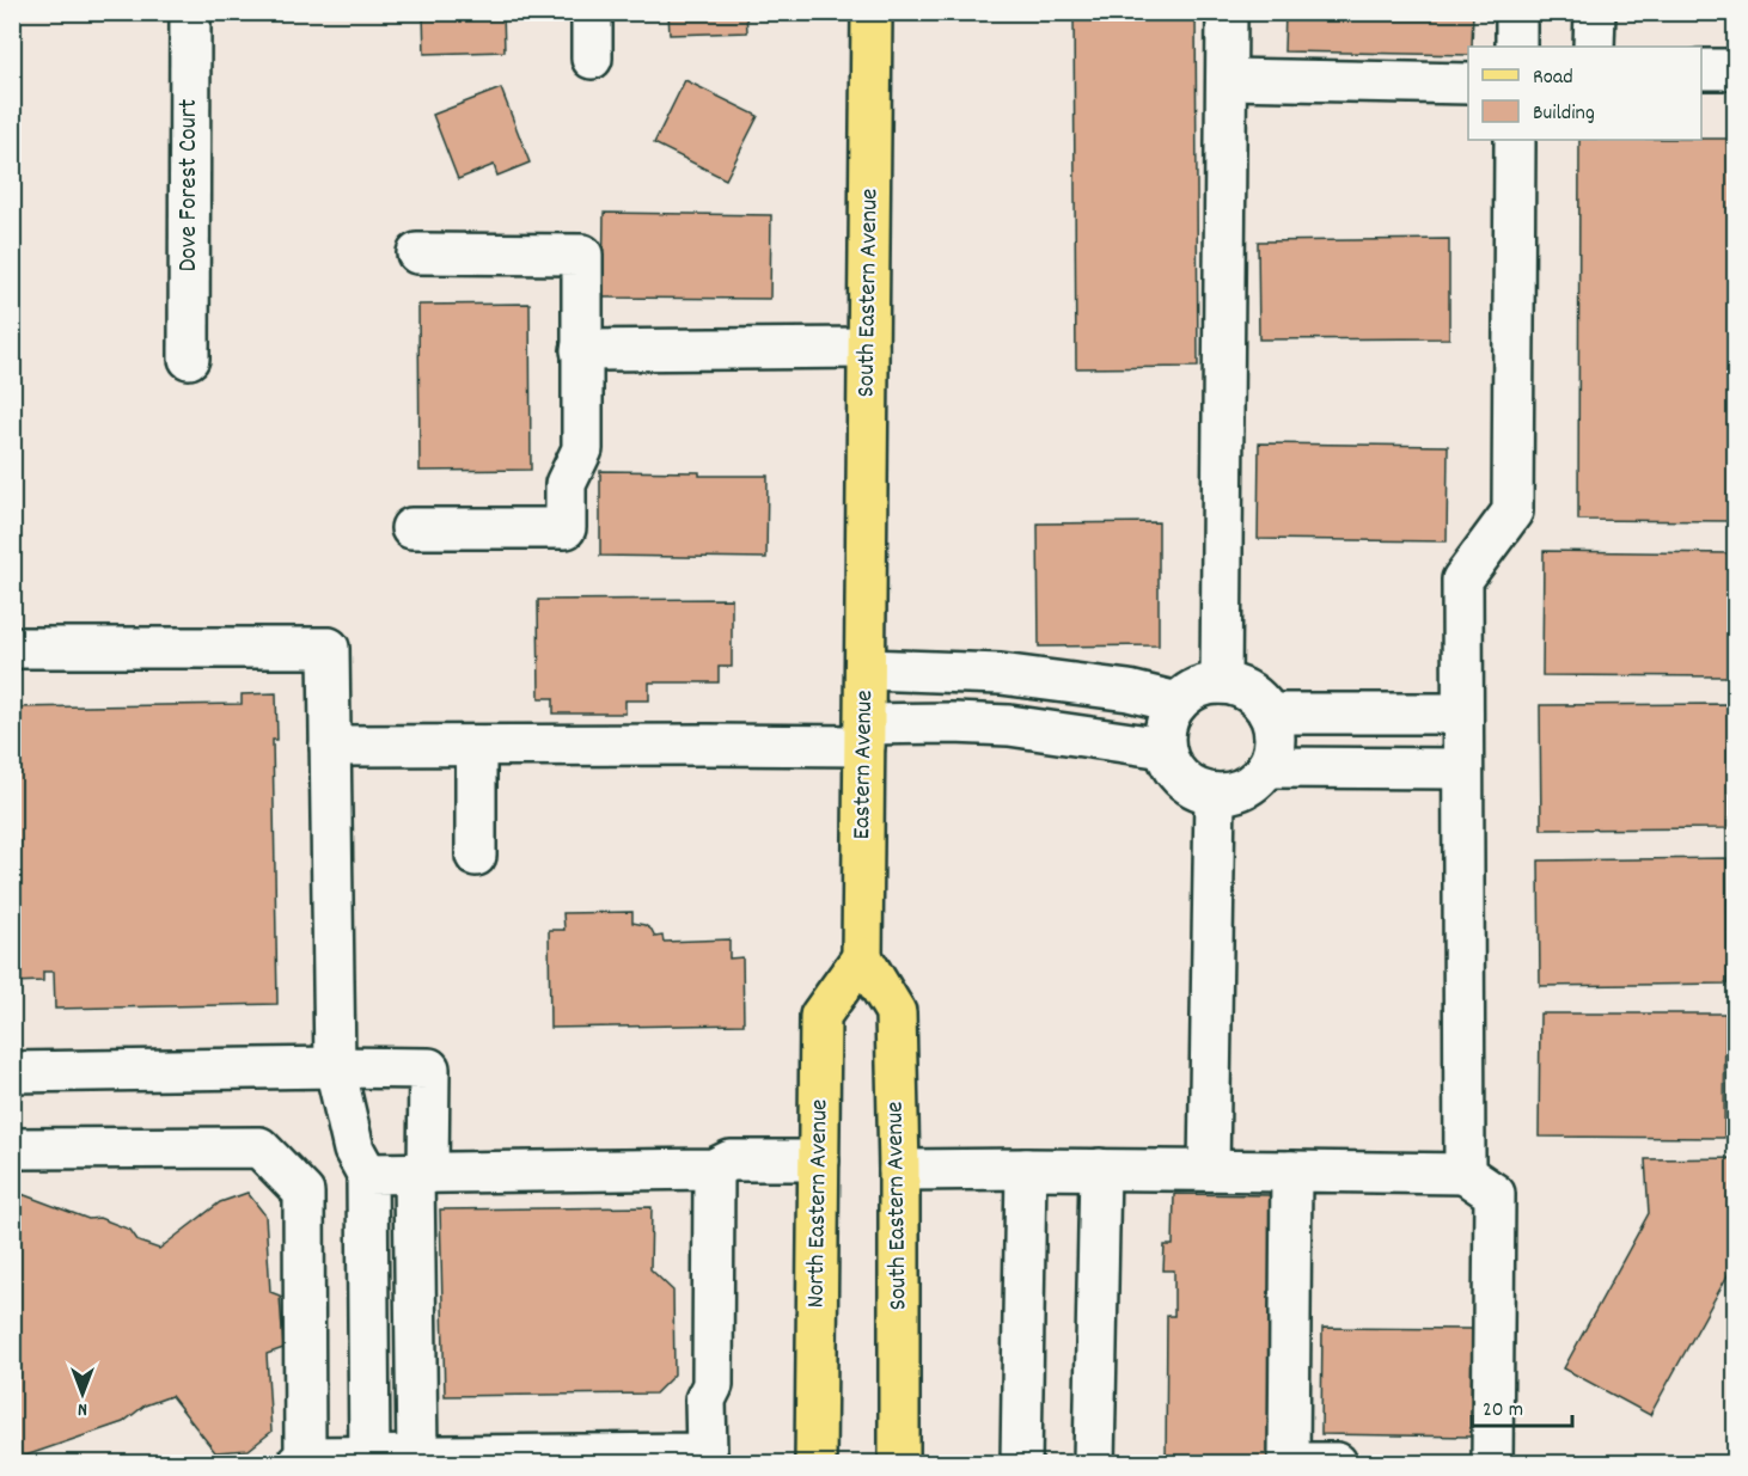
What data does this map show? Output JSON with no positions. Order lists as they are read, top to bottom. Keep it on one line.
{"streets":{"main road":["South Eastern Avenue","Eastern Avenue","North Eastern Avenue"],"street":["Dove Forest Court"]},"crossings":[["South Eastern Avenue","Eastern Avenue"],["South Eastern Avenue","North Eastern Avenue"],["Eastern Avenue","North Eastern Avenue"]],"legend":["Road","Building"],"scale_bar":"20 m","north":"bottom"}
